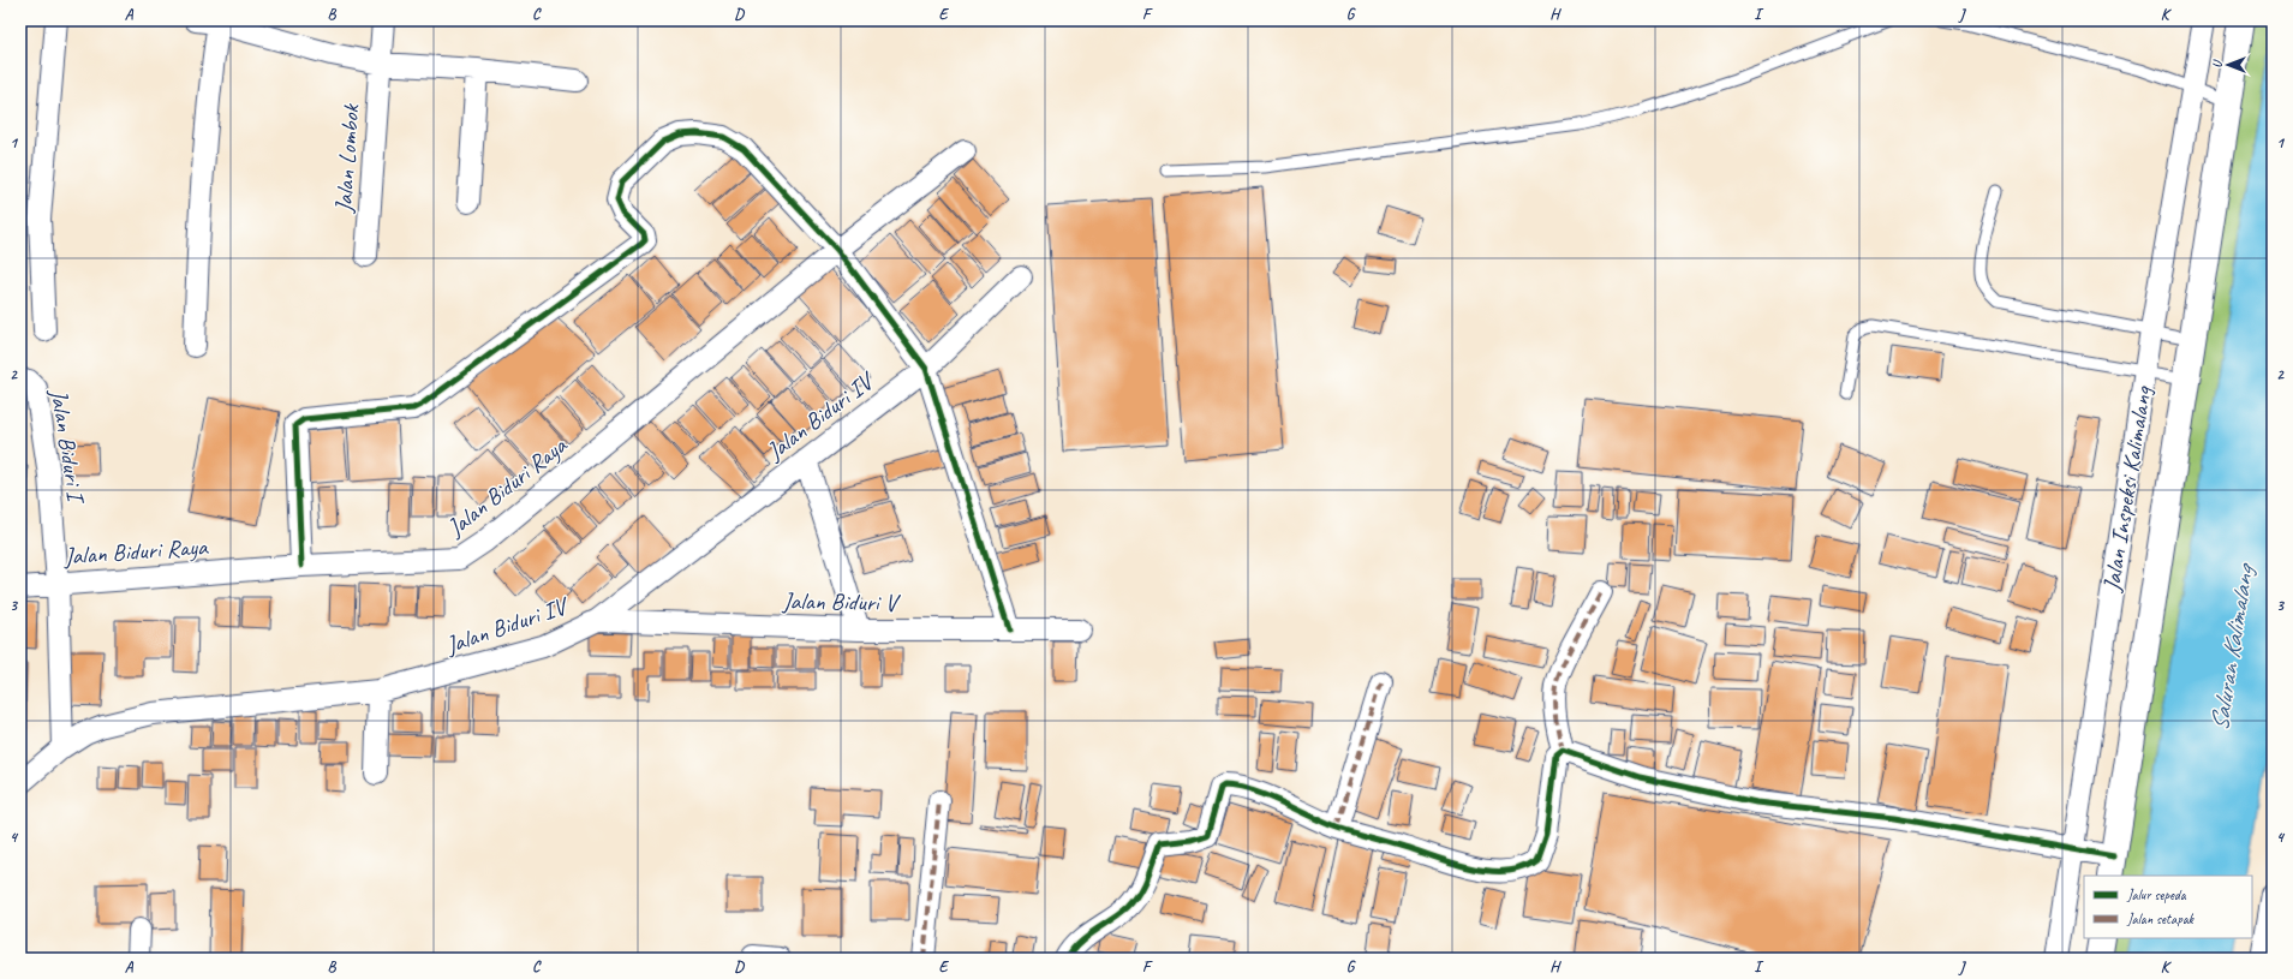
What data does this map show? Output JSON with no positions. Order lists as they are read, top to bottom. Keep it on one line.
{"streets":{"main road":["Jalan Inspeksi Kalimalang"],"street":["Jalan Lombok","Jalan Biduri IV","Jalan Biduri I","Jalan Biduri Raya","Jalan Biduri V"]},"crossings":[["Jalan Biduri IV","Jalan Biduri V"],["Jalan Biduri I","Jalan Biduri Raya"]],"water":["Saluran Kalimalang"],"legend":["Jalur sepeda","Jalan setapak"],"north":"left","grid":{"columns":["A","B","C","D","E","F","G","H","I","J","K"],"rows":["1","2","3","4"]}}
